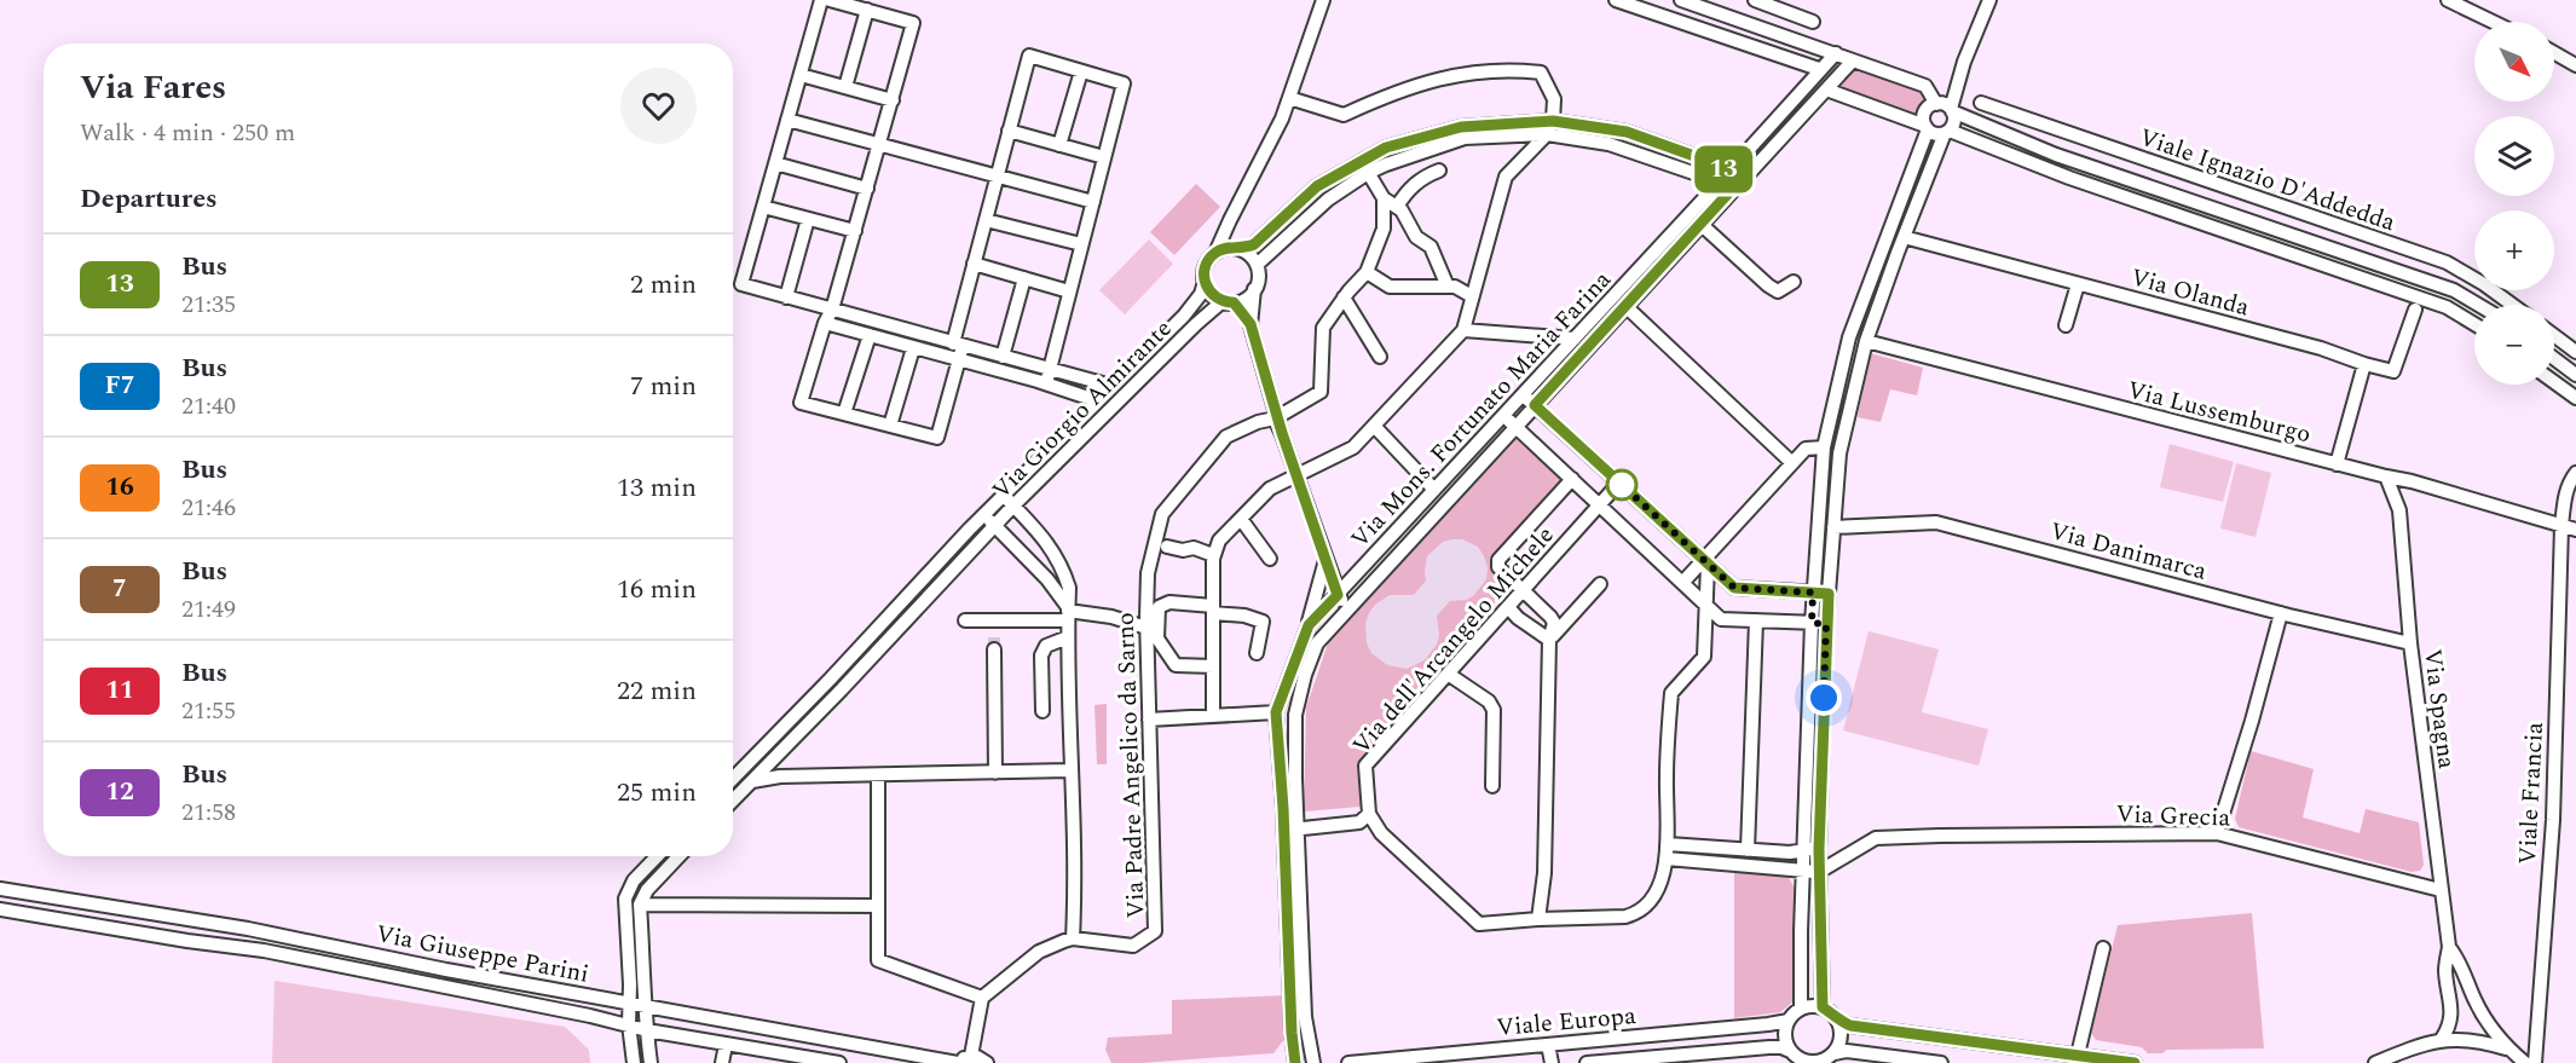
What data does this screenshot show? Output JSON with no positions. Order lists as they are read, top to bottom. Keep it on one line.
{"streets":{"street":["Viale Ignazio D'Addedda","Via Olanda","Via Giorgio Almirante","Via Mons. Fortunato Maria Farina","Via Lussemburgo","Via Danimarca","Via dell'Arcangelo Michele","Via Spagna","Via Padre Angelico da Sarno","Viale Francia","Via Grecia","Via Giuseppe Parini","Viale Europa"]},"crossings":[["Viale Ignazio D'Addedda","Via Mons. Fortunato Maria Farina"],["Via Lussemburgo","Via Spagna"],["Via Lussemburgo","Viale Francia"],["Via Danimarca","Via Spagna"],["Via Spagna","Via Grecia"]],"lines":["bus line 13"],"north":"bottom right","page":{"on_map":"13","map_buttons":["+","−"],"heading":[["Via Fares","Walk · 4 min · 250 m"],"Departures"],"list":[{"mark":"13","name":"Bus","note":"21:35","value":"2 min"},{"mark":"F7","name":"Bus","note":"21:40","value":"7 min"},{"mark":"16","name":"Bus","note":"21:46","value":"13 min"},{"mark":"7","name":"Bus","note":"21:49","value":"16 min"},{"mark":"11","name":"Bus","note":"21:55","value":"22 min"},{"mark":"12","name":"Bus","note":"21:58","value":"25 min"}]}}
